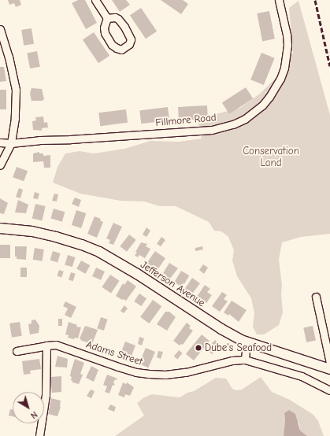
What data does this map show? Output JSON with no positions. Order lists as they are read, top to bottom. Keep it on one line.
{"streets":{"main road":["Jefferson Avenue"],"street":["Fillmore Road","Adams Street"]},"parks":["Conservation Land"],"places":["Dube's Seafood"],"north":"bottom right"}
